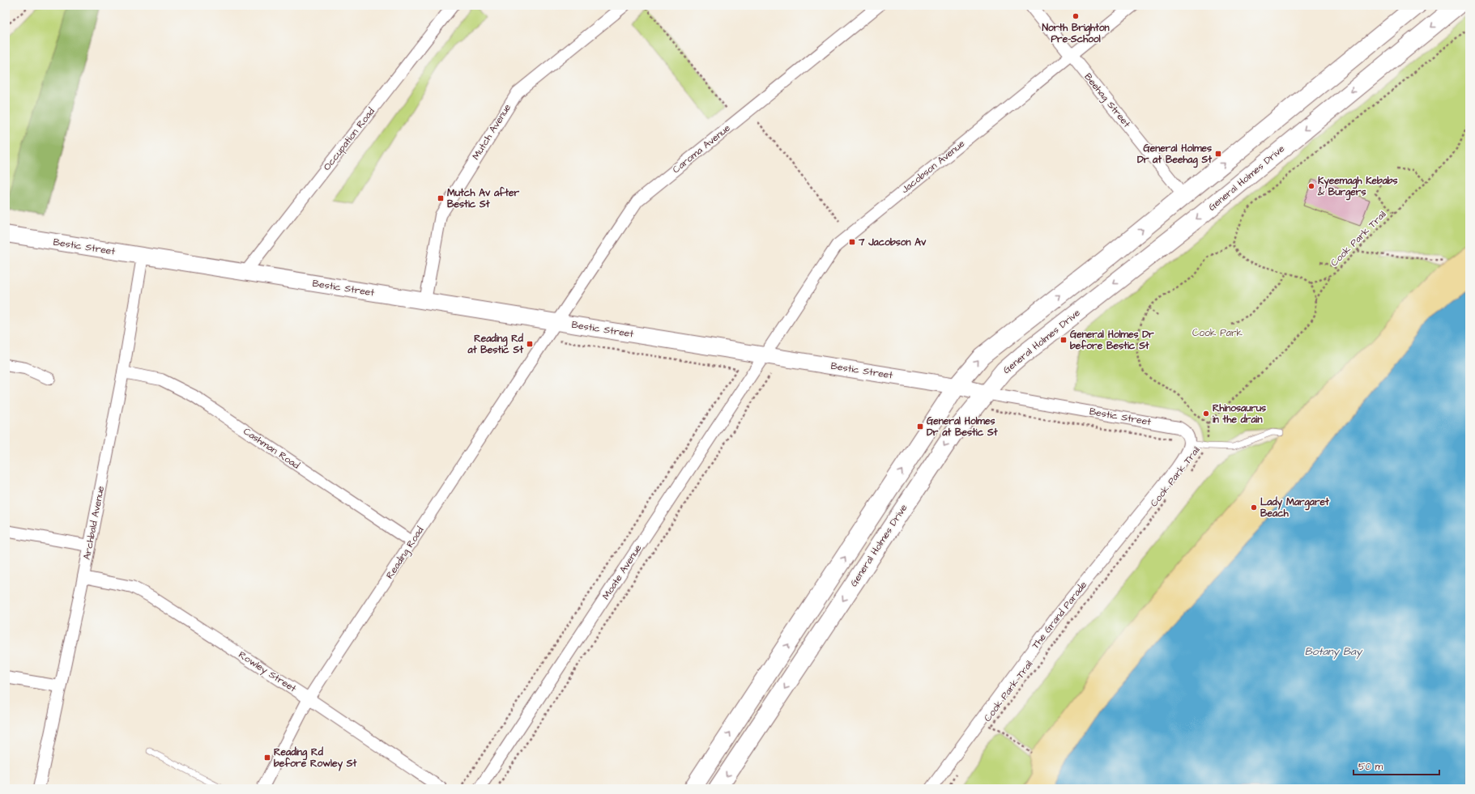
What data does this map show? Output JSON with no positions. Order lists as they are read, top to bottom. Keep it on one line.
{"streets":{"highway":["General Holmes Drive"],"main road":["Bestic Street"],"street":["Beehag Street","Mutch Avenue","Occupation Road","Caroma Avenue","Jacobson Avenue","Cashman Road","Archbald Avenue","Reading Road","Moate Avenue","The Grand Parade","Rowley Street"],"path":["Cook Park Trail"]},"crossings":[["Beehag Street","Jacobson Avenue"],["Mutch Avenue","Bestic Street"],["Occupation Road","Bestic Street"],["Caroma Avenue","Bestic Street"],["Caroma Avenue","Reading Road"],["Jacobson Avenue","Bestic Street"],["Jacobson Avenue","Moate Avenue"],["General Holmes Drive","Bestic Street"],["Bestic Street","Archbald Avenue"],["Bestic Street","Reading Road"],["Bestic Street","Moate Avenue"],["Bestic Street","The Grand Parade"],["Cashman Road","Archbald Avenue"],["Cashman Road","Reading Road"],["Archbald Avenue","Rowley Street"],["Reading Road","Rowley Street"]],"water":["Botany Bay"],"parks":["Cook Park"],"places":{"other":["North Brighton Pre-School","Kyeemagh Kebabs & Burgers","Rhinosaurus in the drain","Lady Margaret Beach"],"transit":["General Holmes Dr at Beehag St","Mutch Av after Bestic St","7 Jacobson Av","General Holmes Dr before Bestic St","Reading Rd at Bestic St","General Holmes Dr at Bestic St","Reading Rd before Rowley St"]},"scale_bar":"50 m"}
